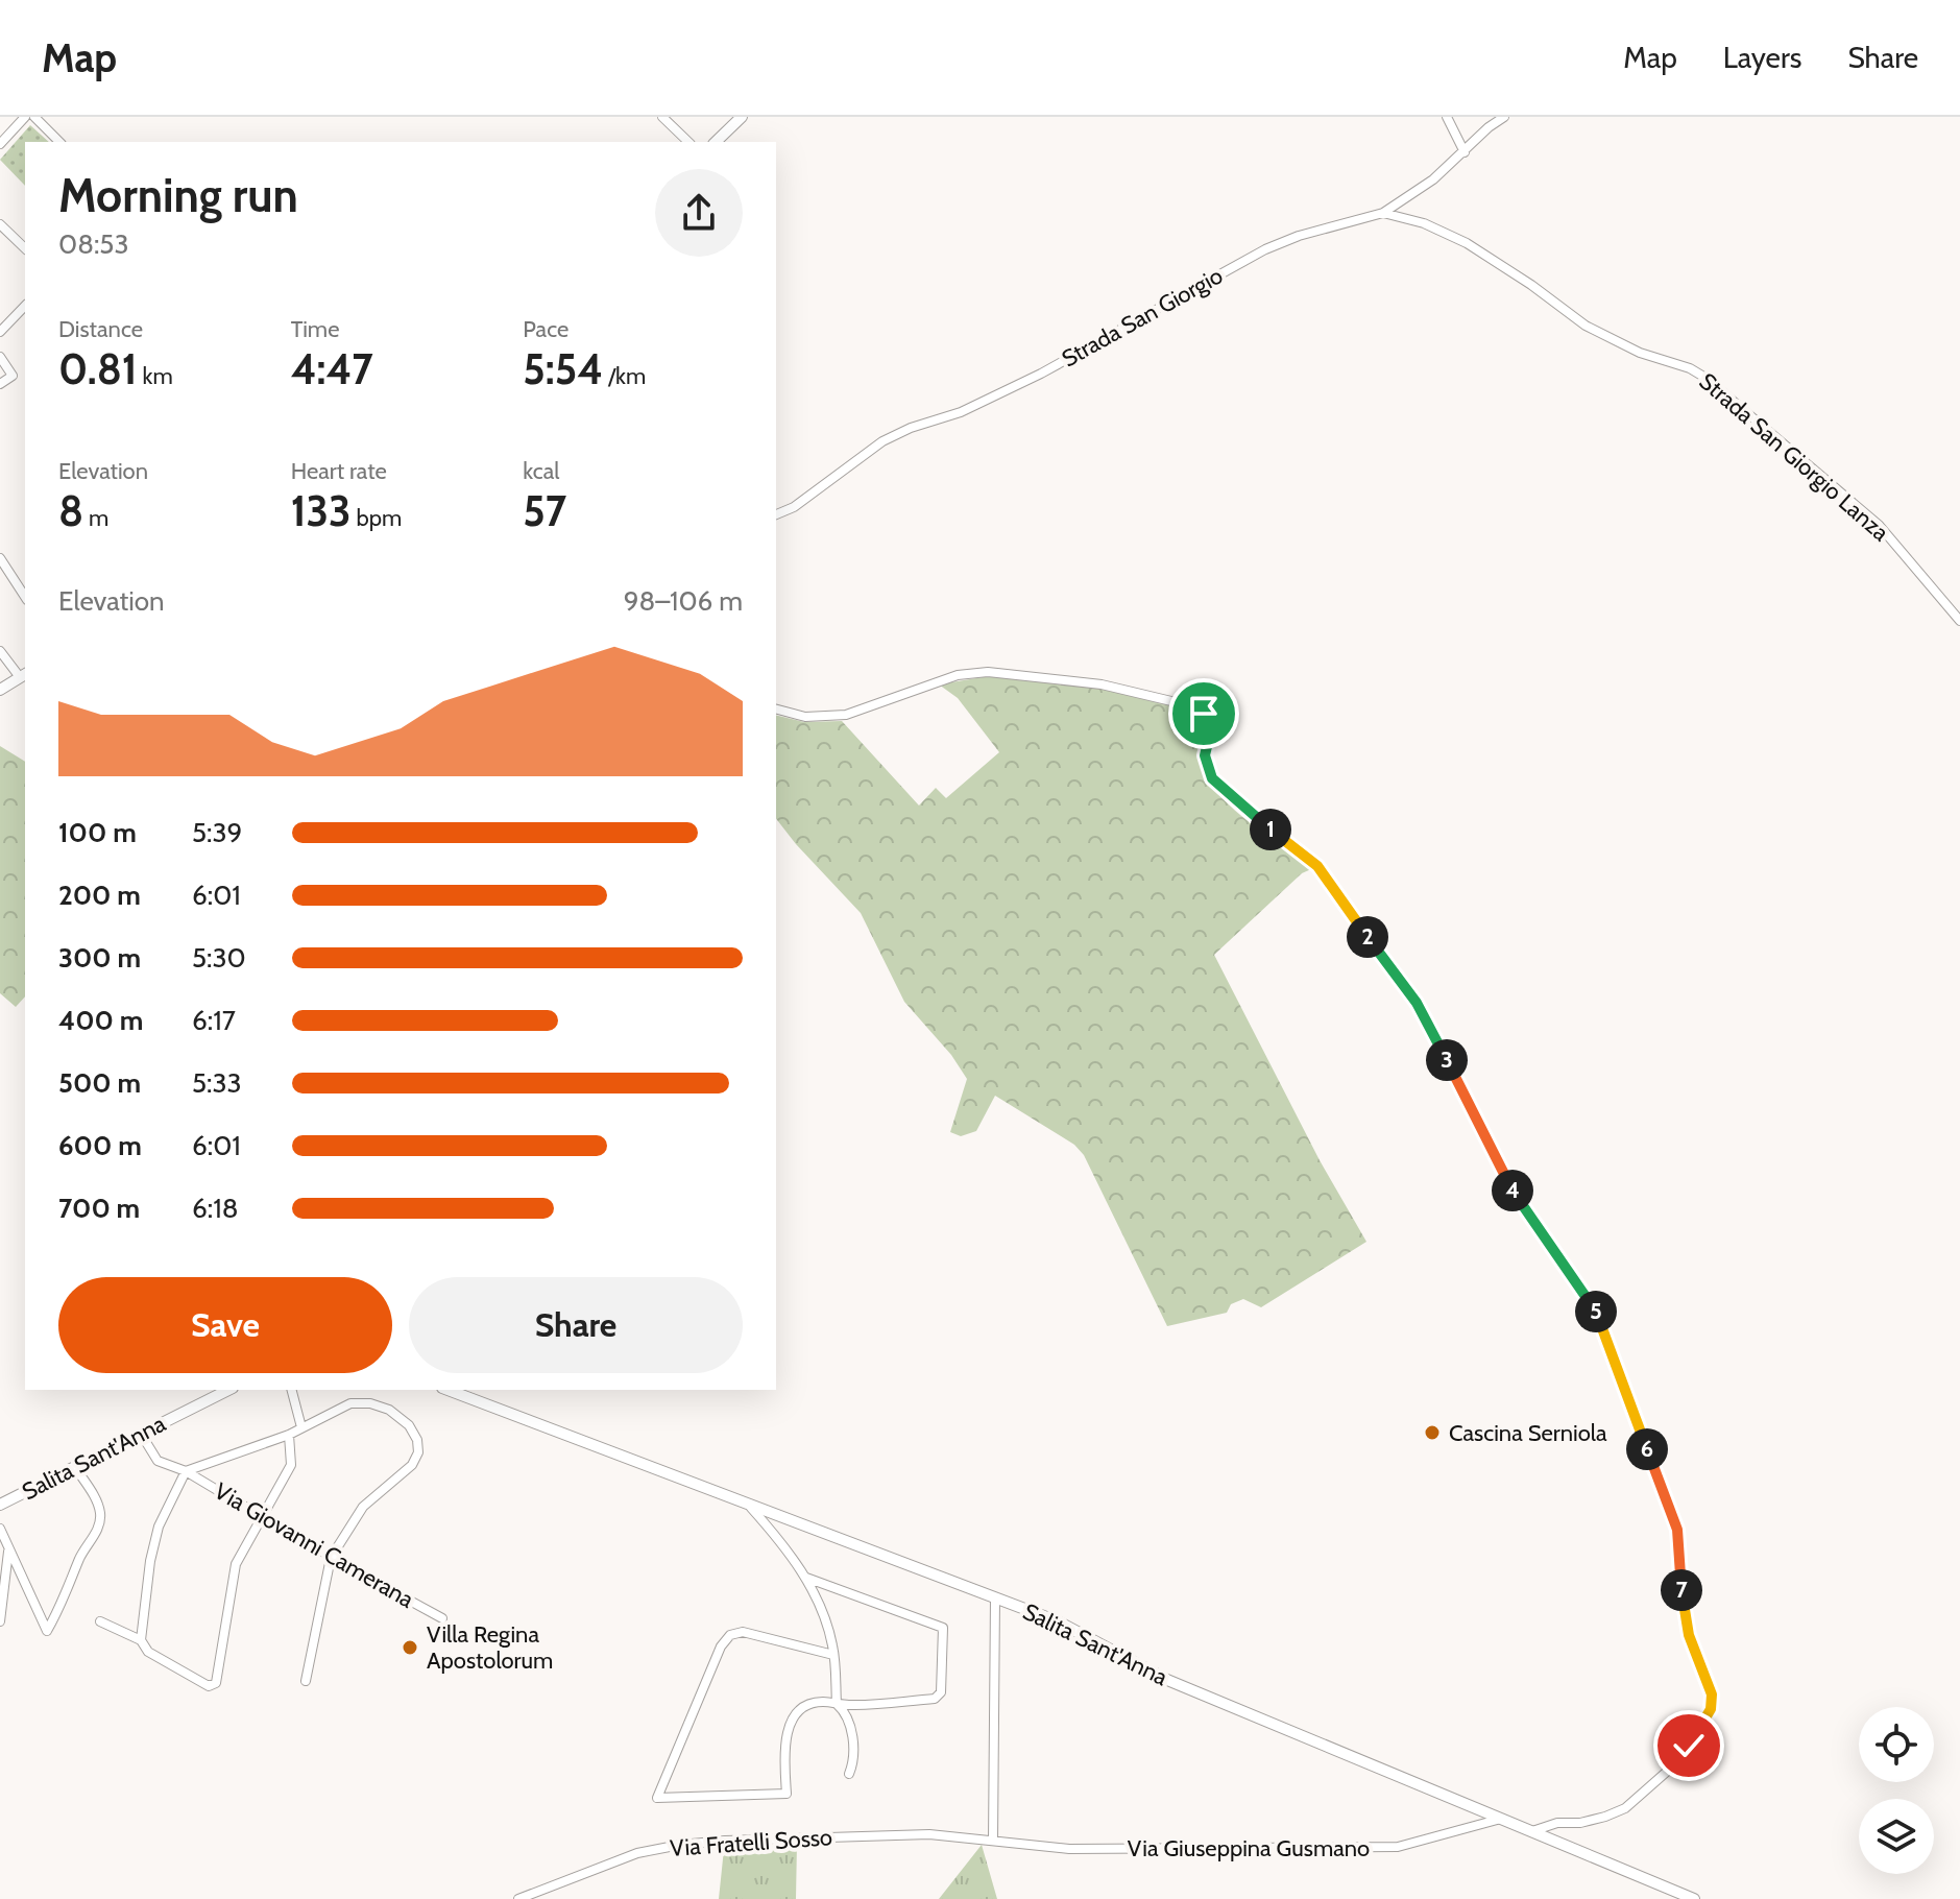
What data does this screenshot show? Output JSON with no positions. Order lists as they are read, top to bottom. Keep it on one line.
{"streets":{"street":["Strada San Giorgio","Strada San Giorgio Lanza","Salita Sant'Anna","Via Giovanni Camerana","Via Fratelli Sosso","Via Giuseppina Gusmano"]},"crossings":[["Strada San Giorgio","Strada San Giorgio Lanza"],["Salita Sant'Anna","Via Giovanni Camerana"],["Salita Sant'Anna","Via Giuseppina Gusmano"],["Via Fratelli Sosso","Via Giuseppina Gusmano"]],"places":["Cascina Serniola","Villa Regina Apostolorum"],"page":{"header":"Map","nav":["Map","Layers","Share"],"heading":["Morning run","08:53"],"stats":[["Distance","0.81 km"],["Time","4:47"],["Pace","5:54 /km"],["Elevation","8 m"],["Heart rate","133 bpm"],["kcal","57"]],"chart":["Elevation","98–106 m"],"list":[{"name":"100 m","note":"5:39"},{"name":"200 m","note":"6:01"},{"name":"300 m","note":"5:30"},{"name":"400 m","note":"6:17"},{"name":"500 m","note":"5:33"},{"name":"600 m","note":"6:01"},{"name":"700 m","note":"6:18"}],"pins":["1","2","3","4","5","6","7"],"buttons":["Save","Share"]}}
